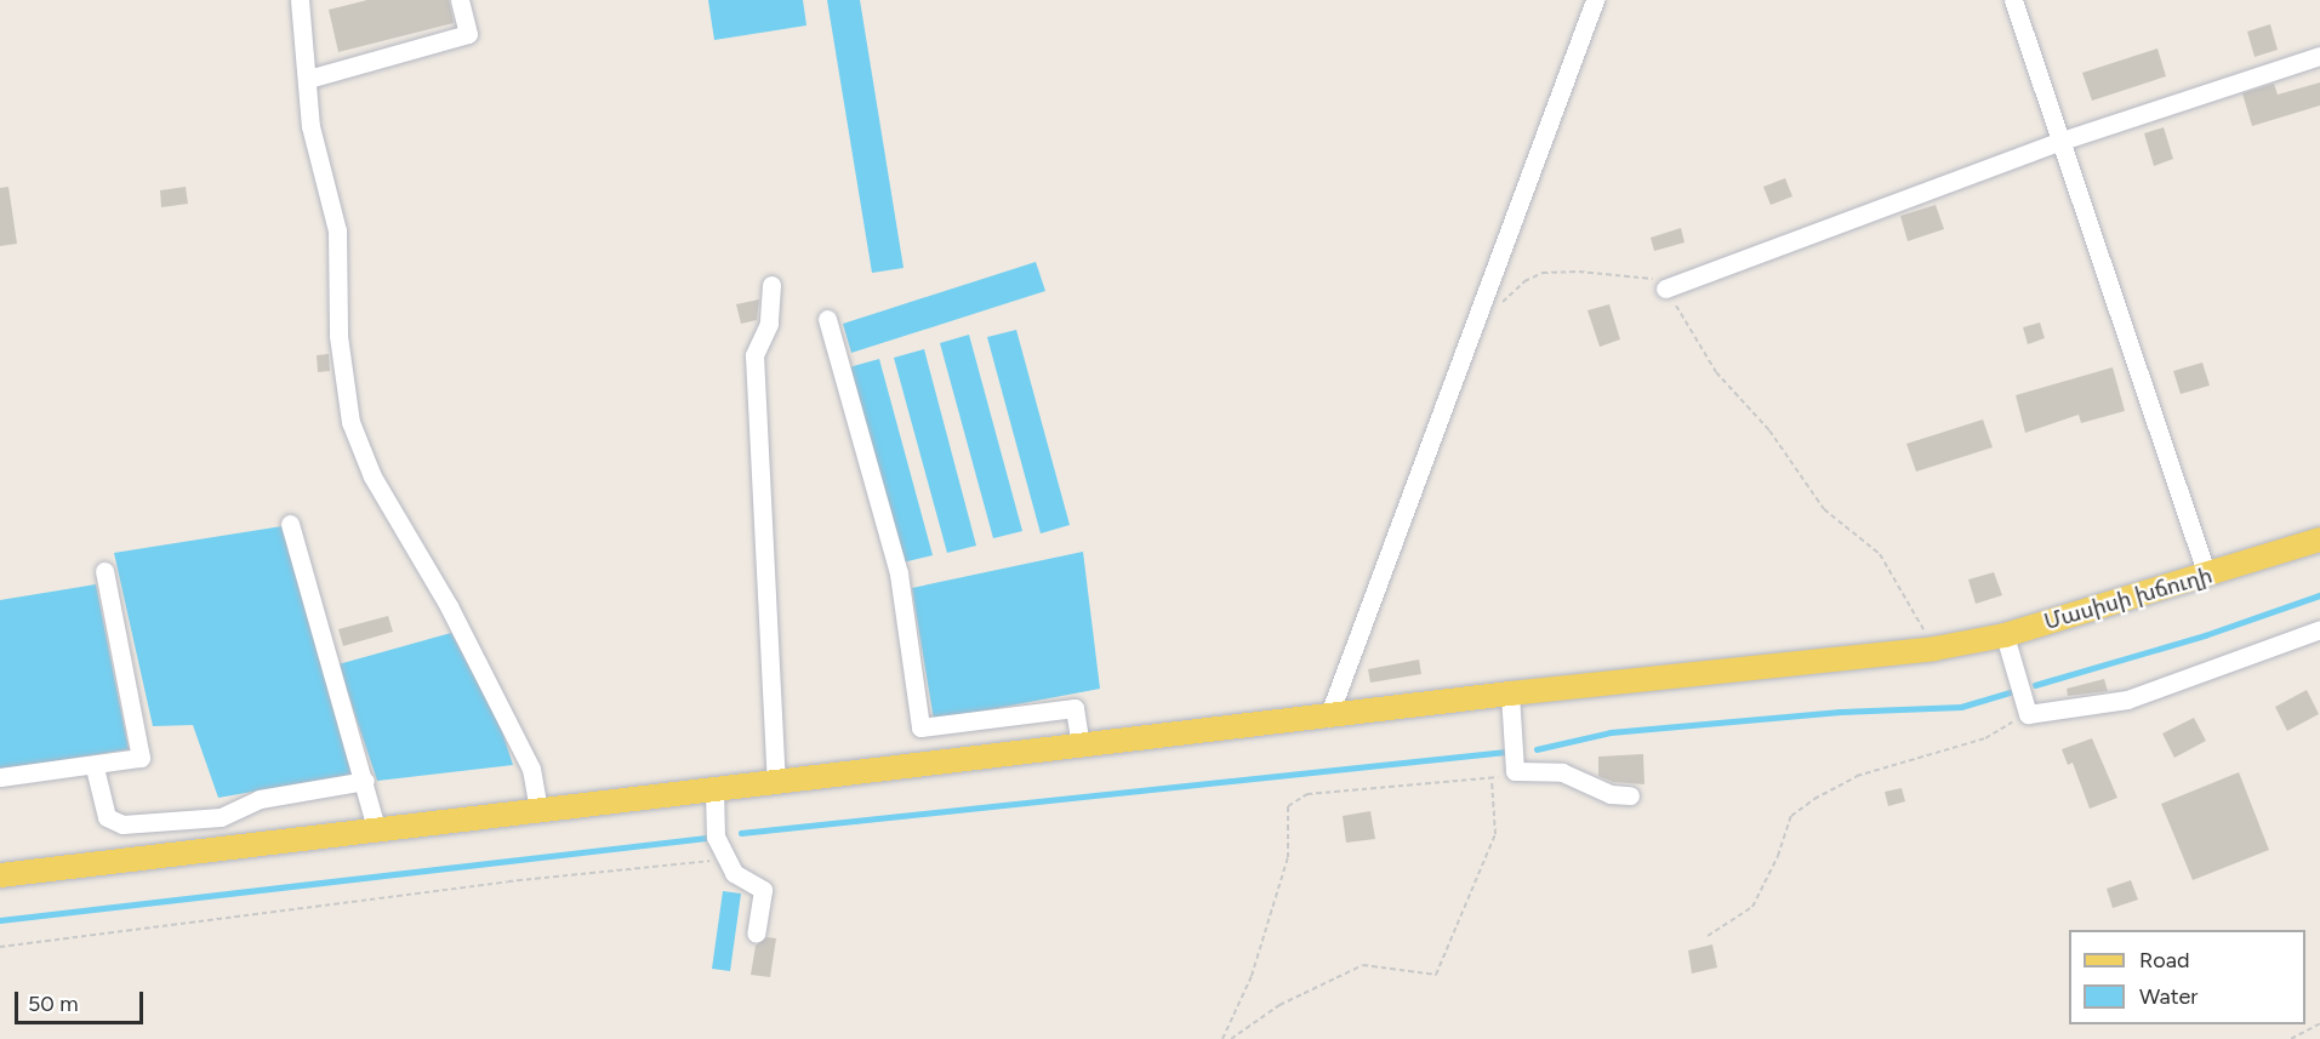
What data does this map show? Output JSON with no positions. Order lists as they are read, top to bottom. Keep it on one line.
{"streets":{"main road":["Մասիսի խճուղի"]},"legend":["Road","Water"],"scale_bar":"50 m"}
